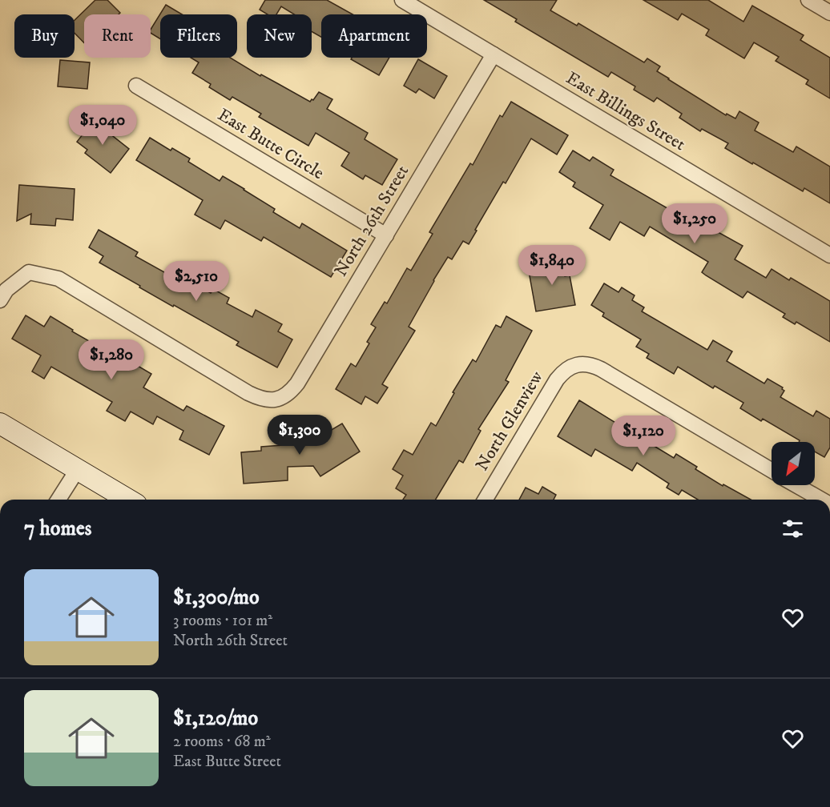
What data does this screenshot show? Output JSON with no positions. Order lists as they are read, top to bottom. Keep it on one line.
{"streets":{"street":["East Billings Street","East Butte Circle","North 26th Street","North Glenview"]},"crossings":[["East Billings Street","North 26th Street"],["East Butte Circle","North 26th Street"]],"north":"bottom left","page":{"chip":["Buy","Rent","Filters","New","Apartment"],"price":["$1,040","$1,250","$1,840","$2,510","$1,280","$1,300","$1,120"],"heading":"7 homes","list":[{"name":"$1,300/mo","note":"3 rooms · 101 m² · North 26th Street"},{"name":"$1,120/mo","note":"2 rooms · 68 m² · East Butte Street"}]}}
